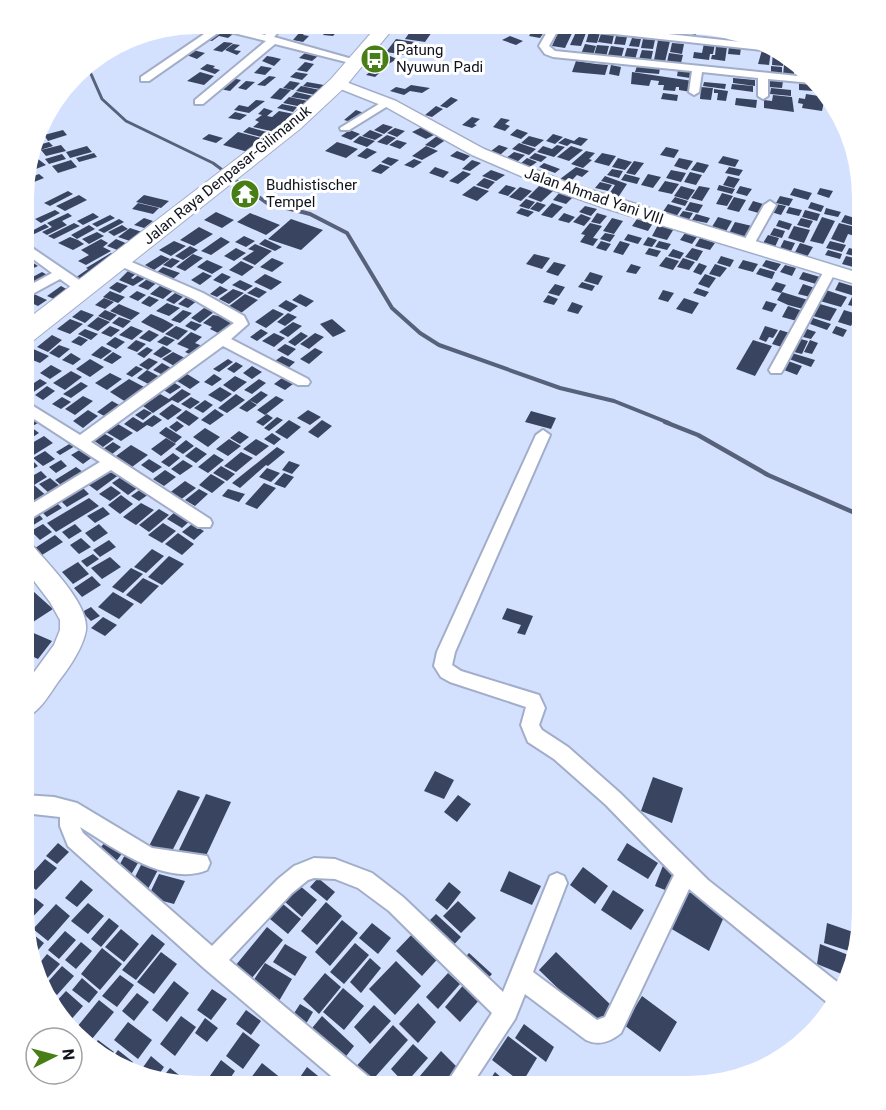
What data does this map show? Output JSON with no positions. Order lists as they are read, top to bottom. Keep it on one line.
{"streets":{"highway":["Jalan Raya Denpasar-Gilimanuk"],"street":["Jalan Ahmad Yani VIII"]},"crossings":[["Jalan Raya Denpasar-Gilimanuk","Jalan Ahmad Yani VIII"]],"places":{"bus stop":["Patung Nyuwun Padi"],"temple":["Budhistischer Tempel"]},"north":"right"}
